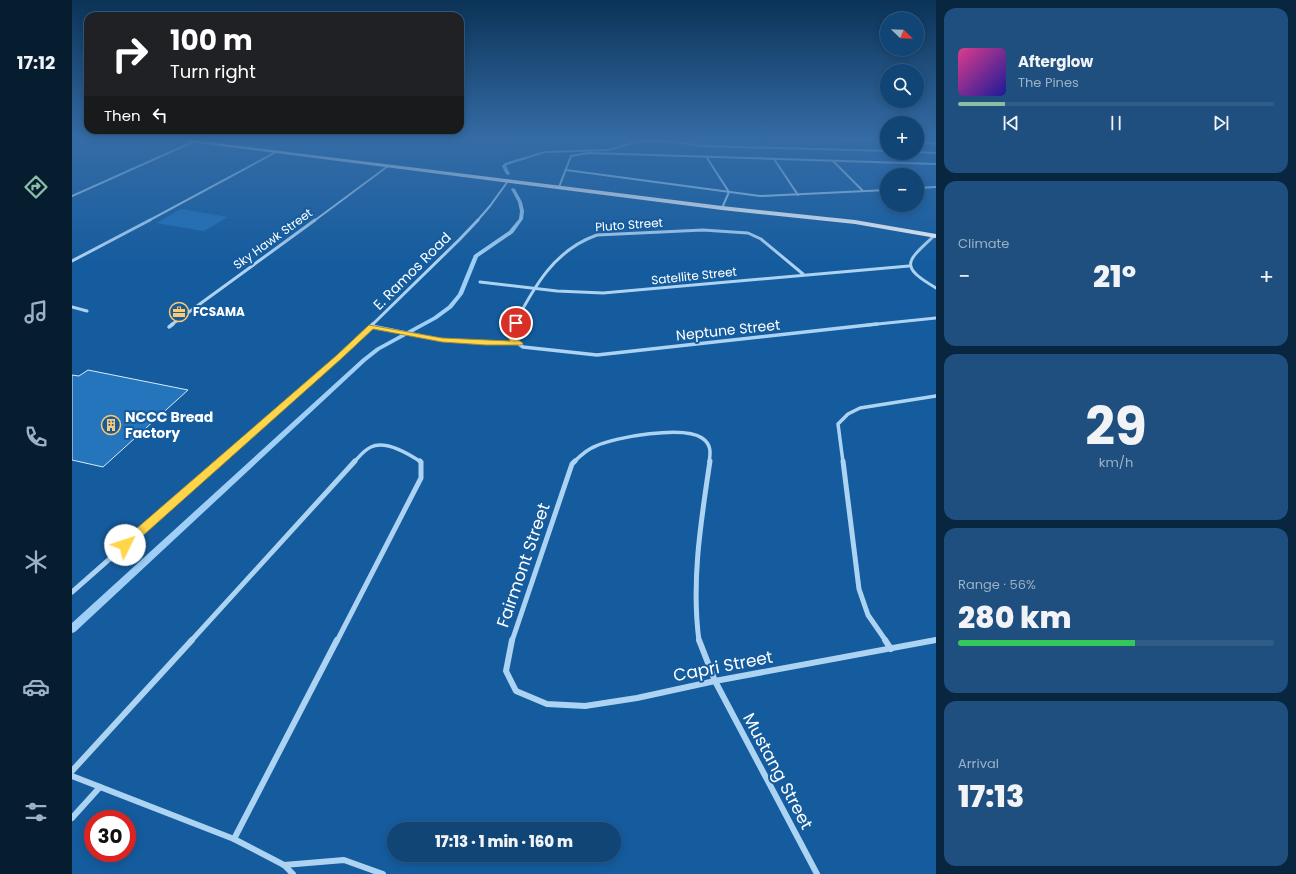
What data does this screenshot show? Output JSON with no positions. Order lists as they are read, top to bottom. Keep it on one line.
{"streets":{"street":["Pluto Street","Sky Hawk Street","E. Ramos Road","Satellite Street","Neptune Street","Fairmont Street","Capri Street","Mustang Street"]},"crossings":[["Pluto Street","Satellite Street"],["Pluto Street","Neptune Street"],["Fairmont Street","Capri Street"],["Fairmont Street","Mustang Street"],["Capri Street","Mustang Street"]],"places":{"office":["FCSAMA"],"building":["NCCC Bread Factory"]},"north":"bottom right","page":{"tabs":"17:12","map_buttons":["+","−"],"turn":["100 m","Turn right"],"song":["Afterglow","The Pines"],"then":"Then","tile":["Climate",["29","km/h"],["Range · 56%","280 km"],["Arrival","17:13"]],"heat":["−","21°","+"],"limit":"30","trip":"17:13 · 1 min · 160 m"}}
